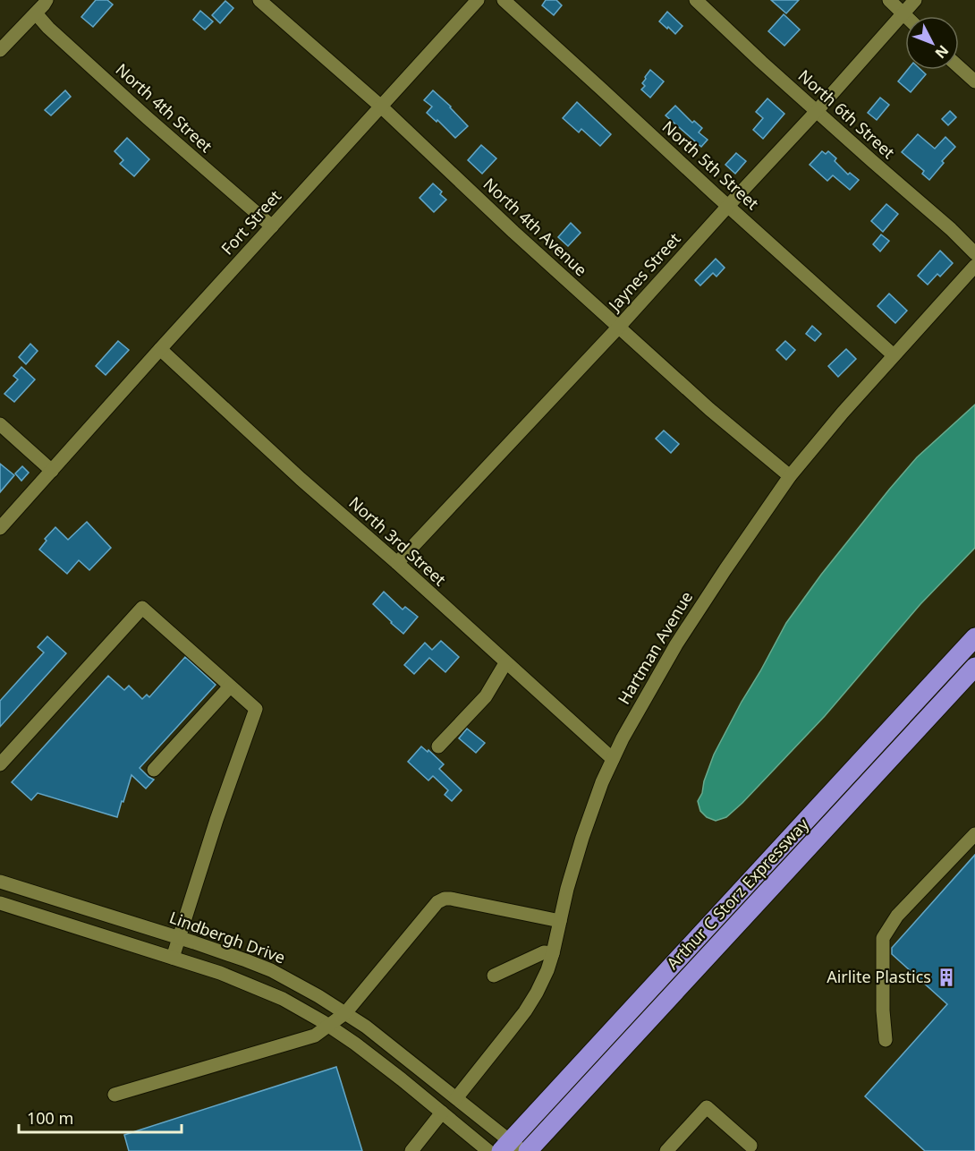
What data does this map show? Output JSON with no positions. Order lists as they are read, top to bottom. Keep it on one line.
{"streets":{"highway":["Arthur C Storz Expressway"],"street":["North 4th Street","North 6th Street","North 5th Street","Fort Street","North 4th Avenue","Jaynes Street","North 3rd Street","Hartman Avenue","Lindbergh Drive"]},"crossings":[["North 4th Street","Fort Street"],["North 6th Street","Jaynes Street"],["North 5th Street","Jaynes Street"],["North 5th Street","Hartman Avenue"],["Fort Street","North 4th Avenue"],["Fort Street","North 3rd Street"],["North 4th Avenue","Jaynes Street"],["North 4th Avenue","Hartman Avenue"],["Jaynes Street","North 3rd Street"],["North 3rd Street","Hartman Avenue"],["Hartman Avenue","Lindbergh Drive"],["Arthur C Storz Expressway","Lindbergh Drive"]],"places":{"building":["Airlite Plastics"]},"scale_bar":"100 m","north":"bottom right"}
